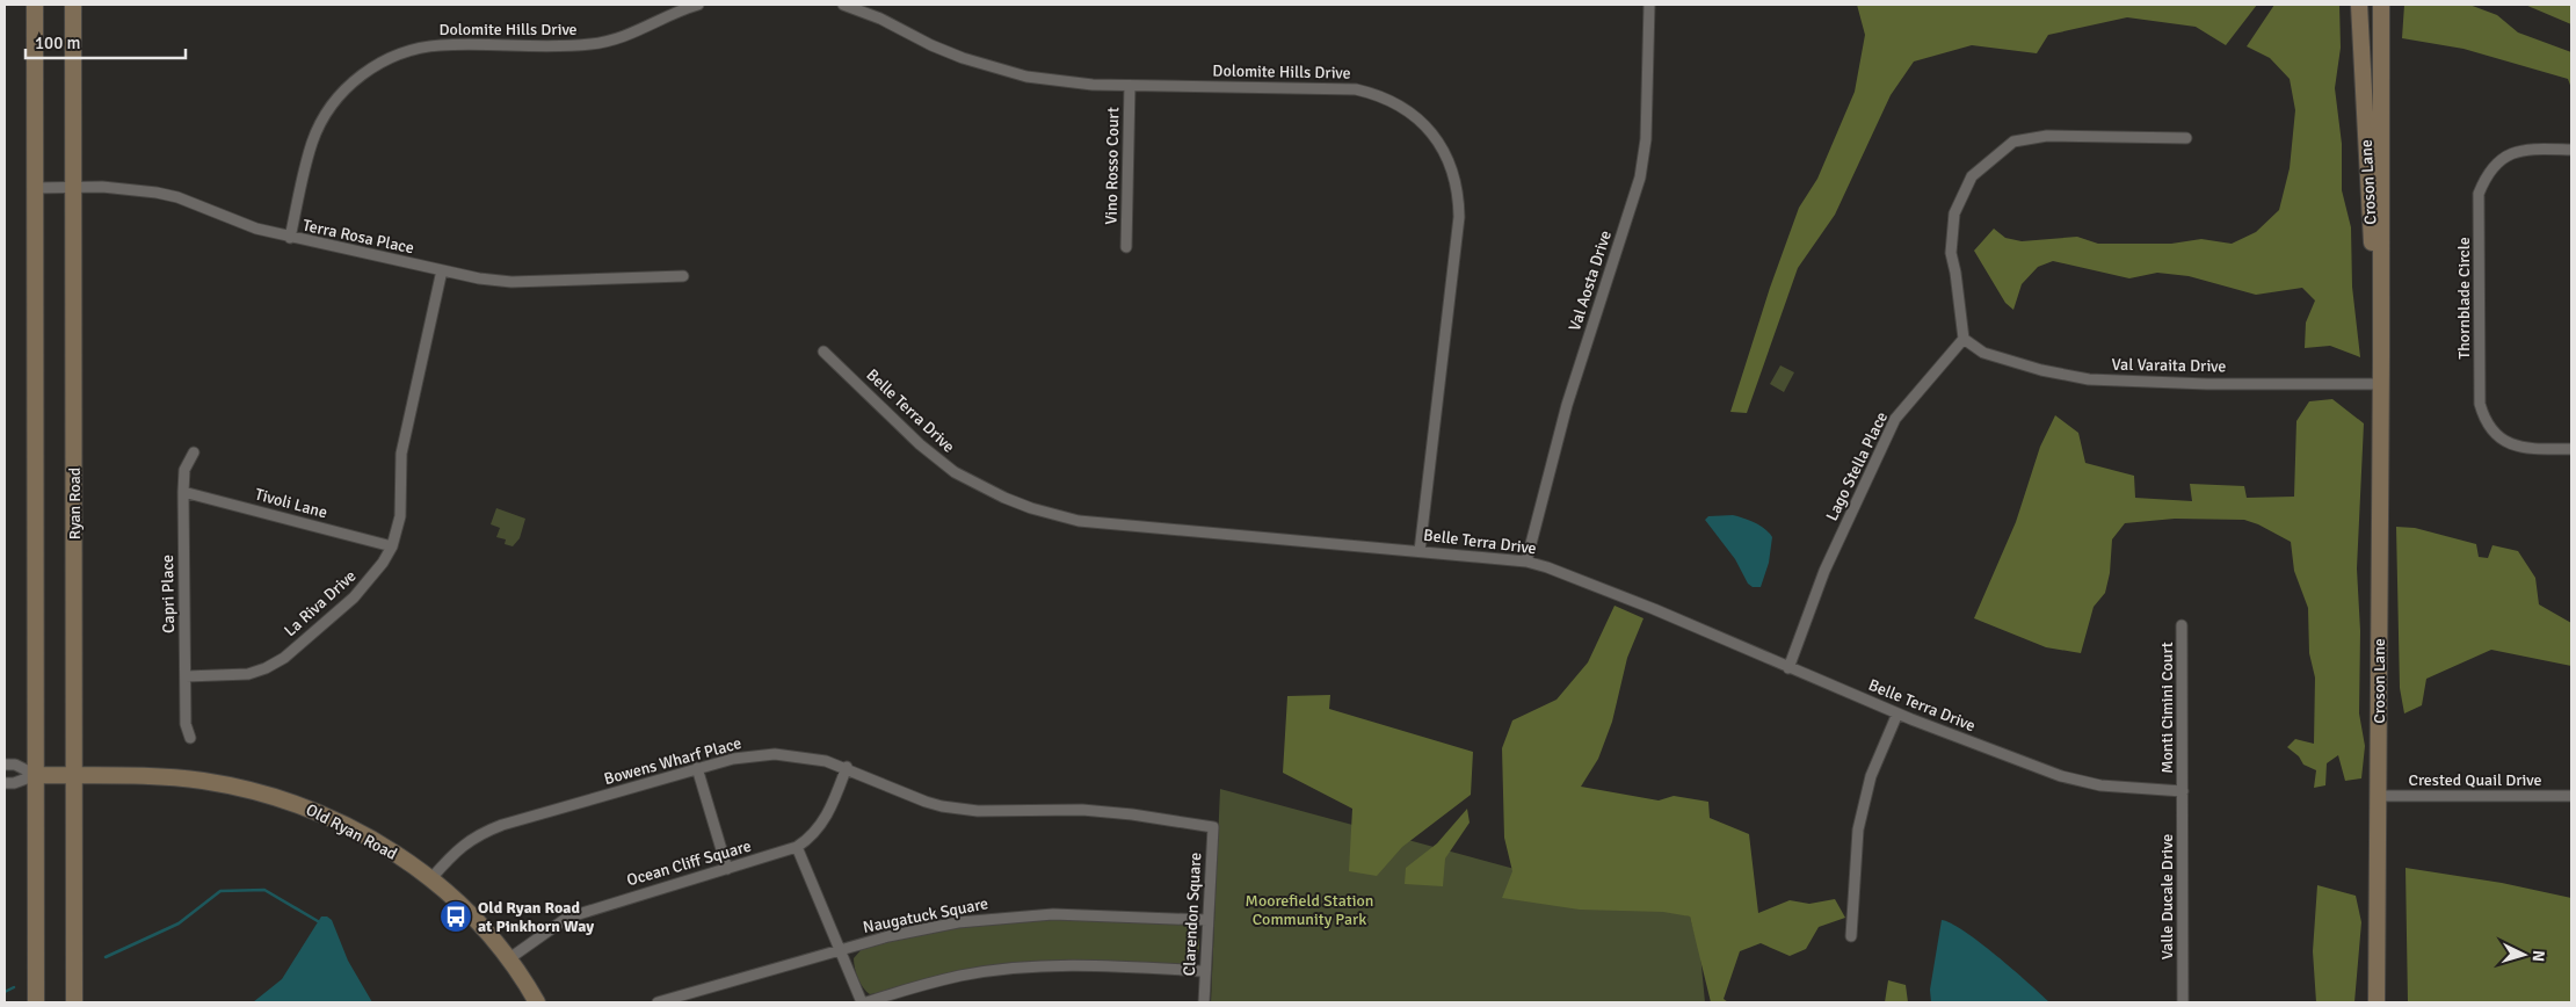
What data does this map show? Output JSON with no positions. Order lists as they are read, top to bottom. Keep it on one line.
{"streets":{"main road":["Croson Lane","Ryan Road","Old Ryan Road"],"street":["Dolomite Hills Drive","Vino Rosso Court","Terra Rosa Place","Val Aosta Drive","Thornblade Circle","Val Varaita Drive","Belle Terra Drive","Lago Stella Place","Tivoli Lane","Capri Place","La Riva Drive","Monti Cimini Court","Bowens Wharf Place","Crested Quail Drive","Ocean Cliff Square","Valle Ducale Drive","Clarendon Square","Naugatuck Square"]},"crossings":[["Dolomite Hills Drive","Vino Rosso Court"],["Dolomite Hills Drive","Terra Rosa Place"],["Dolomite Hills Drive","Belle Terra Drive"],["Croson Lane","Val Varaita Drive"],["Croson Lane","Crested Quail Drive"],["Terra Rosa Place","Ryan Road"],["Terra Rosa Place","La Riva Drive"],["Val Aosta Drive","Belle Terra Drive"],["Val Varaita Drive","Lago Stella Place"],["Belle Terra Drive","Lago Stella Place"],["Belle Terra Drive","Monti Cimini Court"],["Belle Terra Drive","Valle Ducale Drive"],["Ryan Road","Old Ryan Road"],["Tivoli Lane","Capri Place"],["Tivoli Lane","La Riva Drive"],["Capri Place","La Riva Drive"],["Monti Cimini Court","Valle Ducale Drive"],["Bowens Wharf Place","Old Ryan Road"],["Bowens Wharf Place","Ocean Cliff Square"],["Bowens Wharf Place","Clarendon Square"],["Old Ryan Road","Ocean Cliff Square"],["Clarendon Square","Naugatuck Square"]],"parks":["Moorefield Station Community Park"],"places":{"bus stop":["Old Ryan Road at Pinkhorn Way"]},"scale_bar":"100 m","north":"right"}
